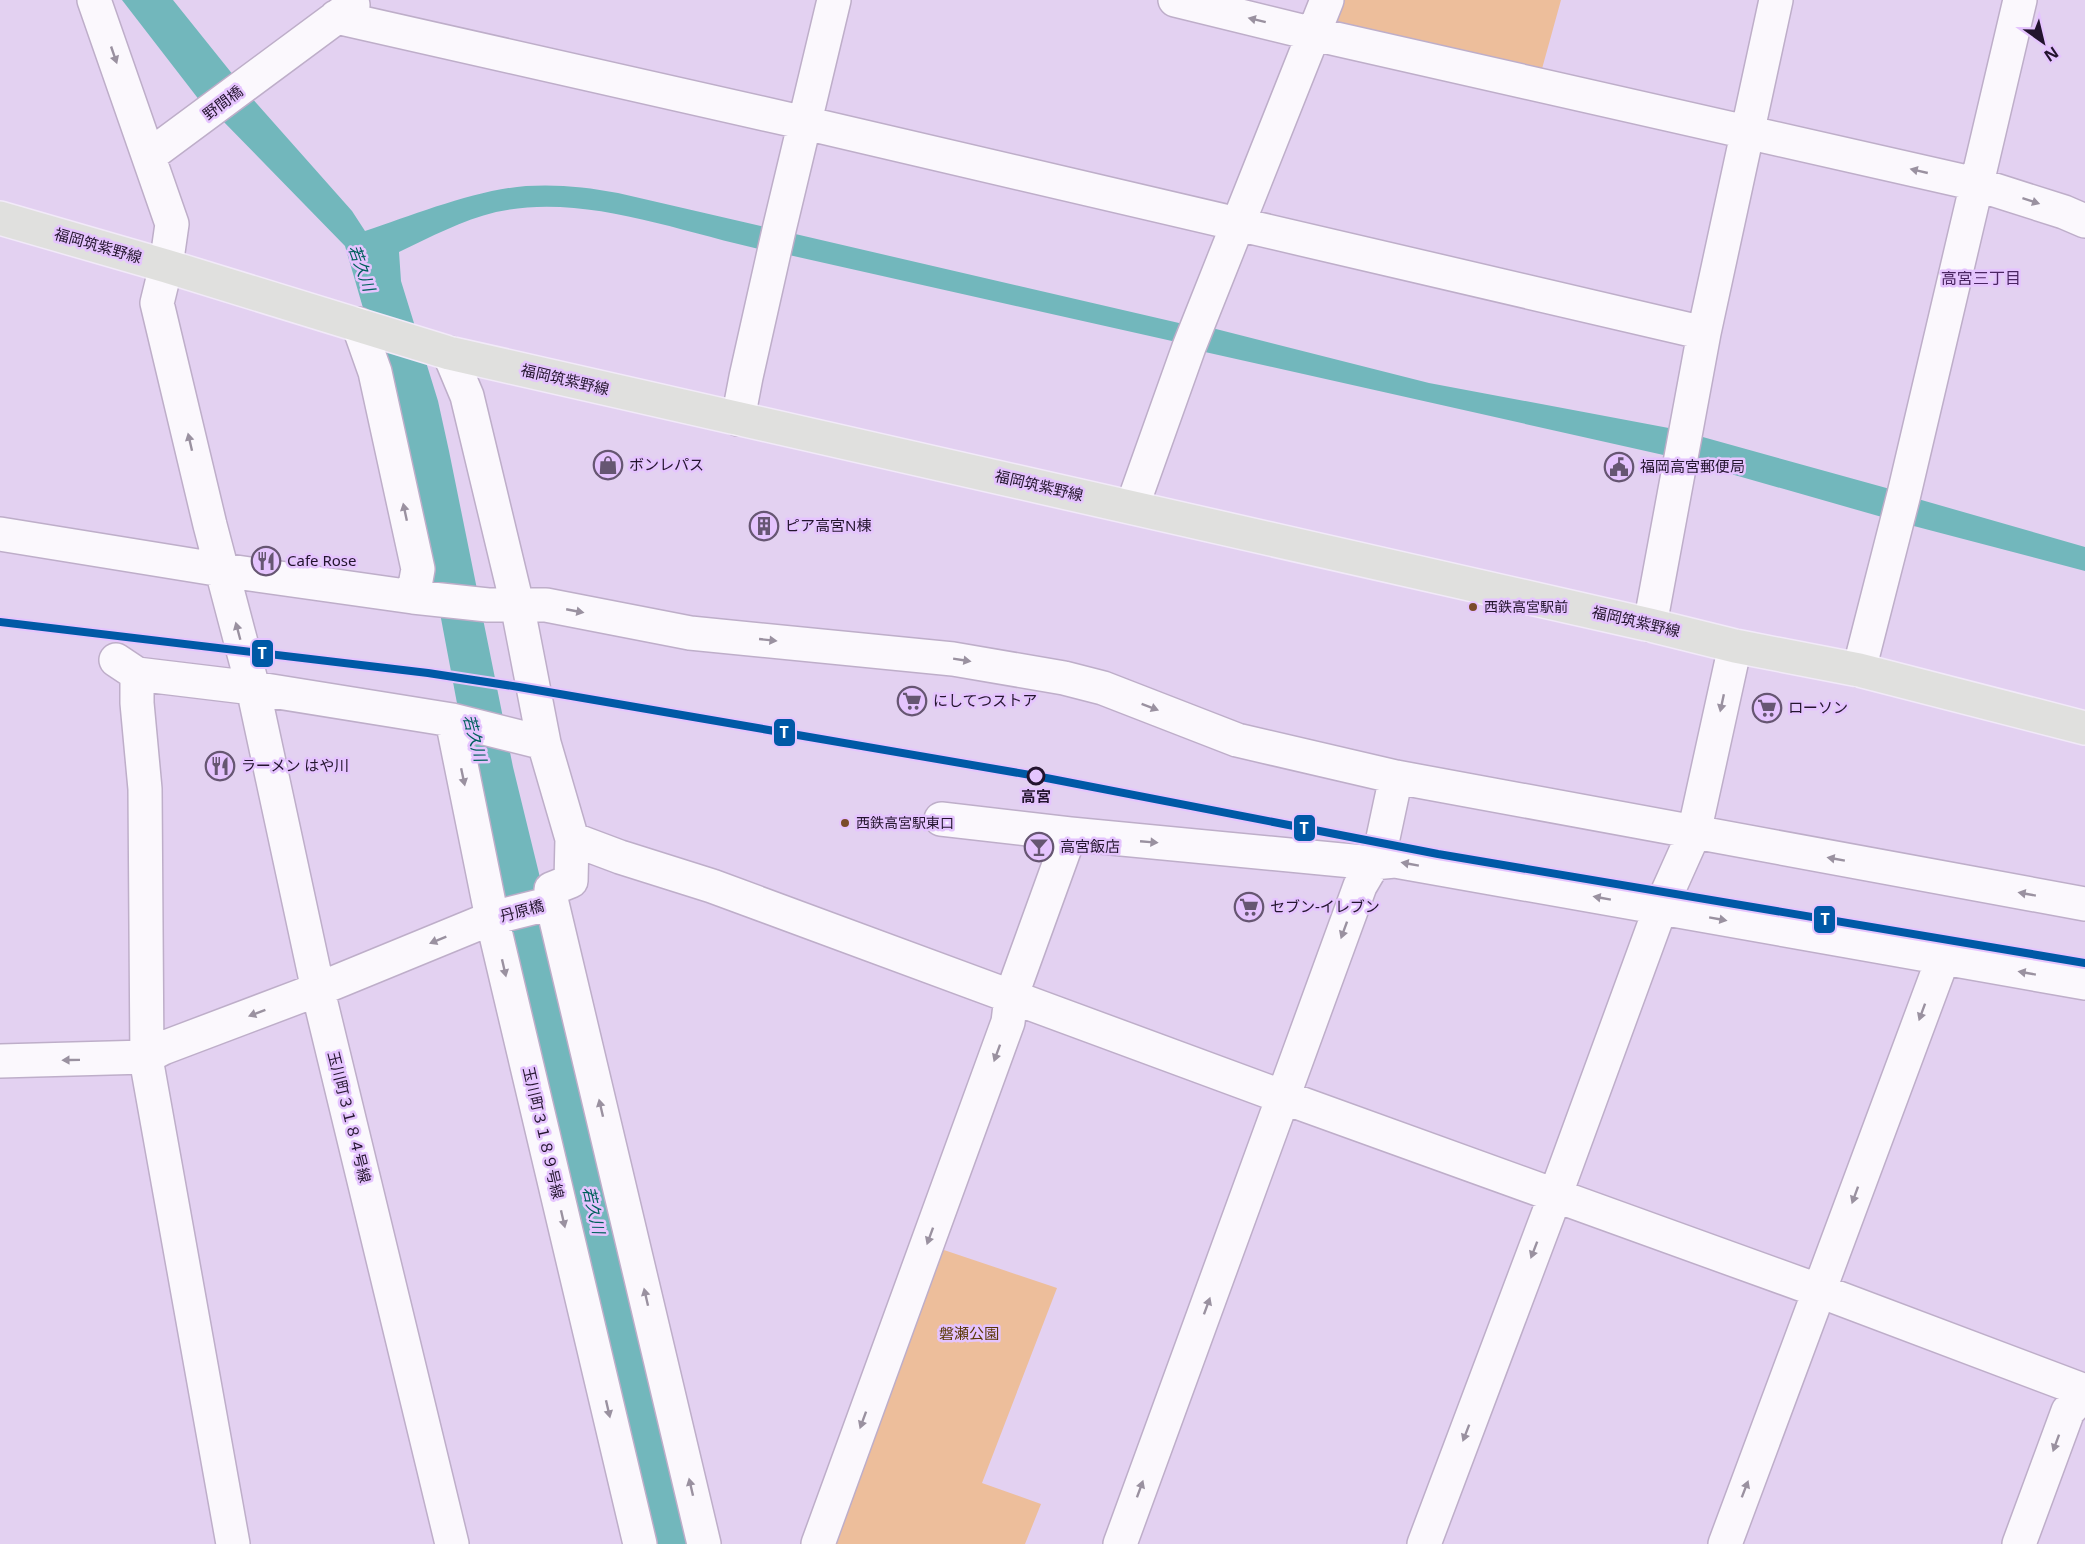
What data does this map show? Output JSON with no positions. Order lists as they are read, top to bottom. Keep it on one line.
{"streets":{"main road":["福岡筑紫野線"],"street":["野間橋","丹原橋","玉川町３１８４号線","玉川町３１８９号線"]},"crossings":[["野間橋","玉川町３１８４号線"],["福岡筑紫野線","玉川町３１８４号線"],["丹原橋","玉川町３１８４号線"],["丹原橋","玉川町３１８９号線"]],"one_way":["丹原橋"],"districts":["高宮三丁目"],"water":["若久川"],"parks":["磐瀬公園"],"places":{"shop":["ボンレパス"],"public building":["福岡高宮郵便局"],"building":["ピア高宮N棟"],"restaurant":["Cafe Rose","ラーメン はや川"],"other":["西鉄高宮駅前","高宮","西鉄高宮駅東口"],"supermarket":["にしてつストア","ローソン","セブン-イレブン"],"bar":["高宮飯店"]},"lines":["transit line T"],"north":"bottom right"}
